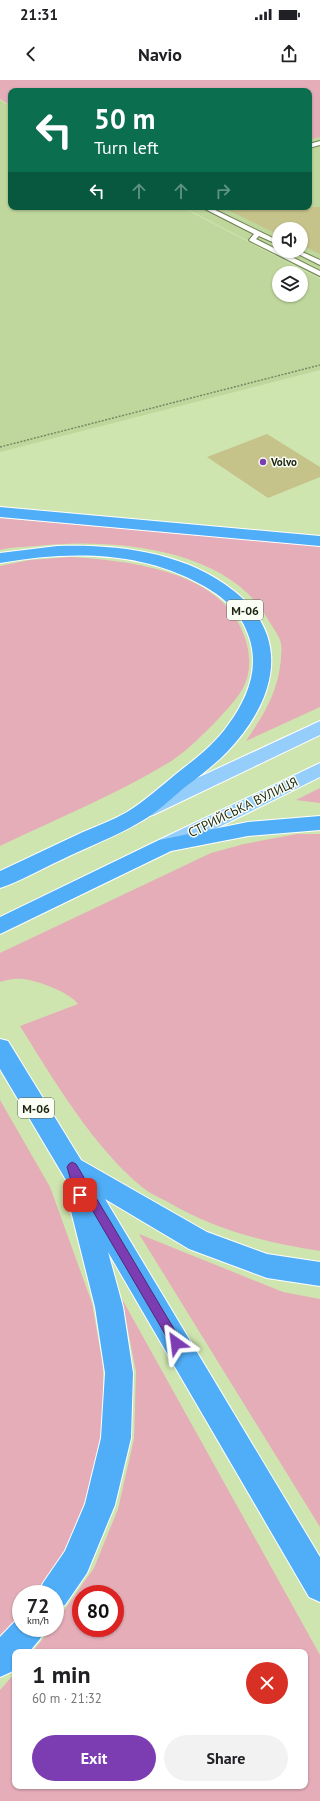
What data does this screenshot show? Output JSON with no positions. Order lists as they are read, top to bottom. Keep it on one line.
{"streets":{"highway":["М-06"],"main road":["СТРИЙСЬКА ВУЛИЦЯ"]},"places":["Volvo"],"page":{"status":"21:31","header":"Navio","turn":["50 m","Turn left"],"speed":"72 km/h","limit":"80","heading":["1 min","60 m · 21:32"],"buttons":["Exit","Share"]}}
